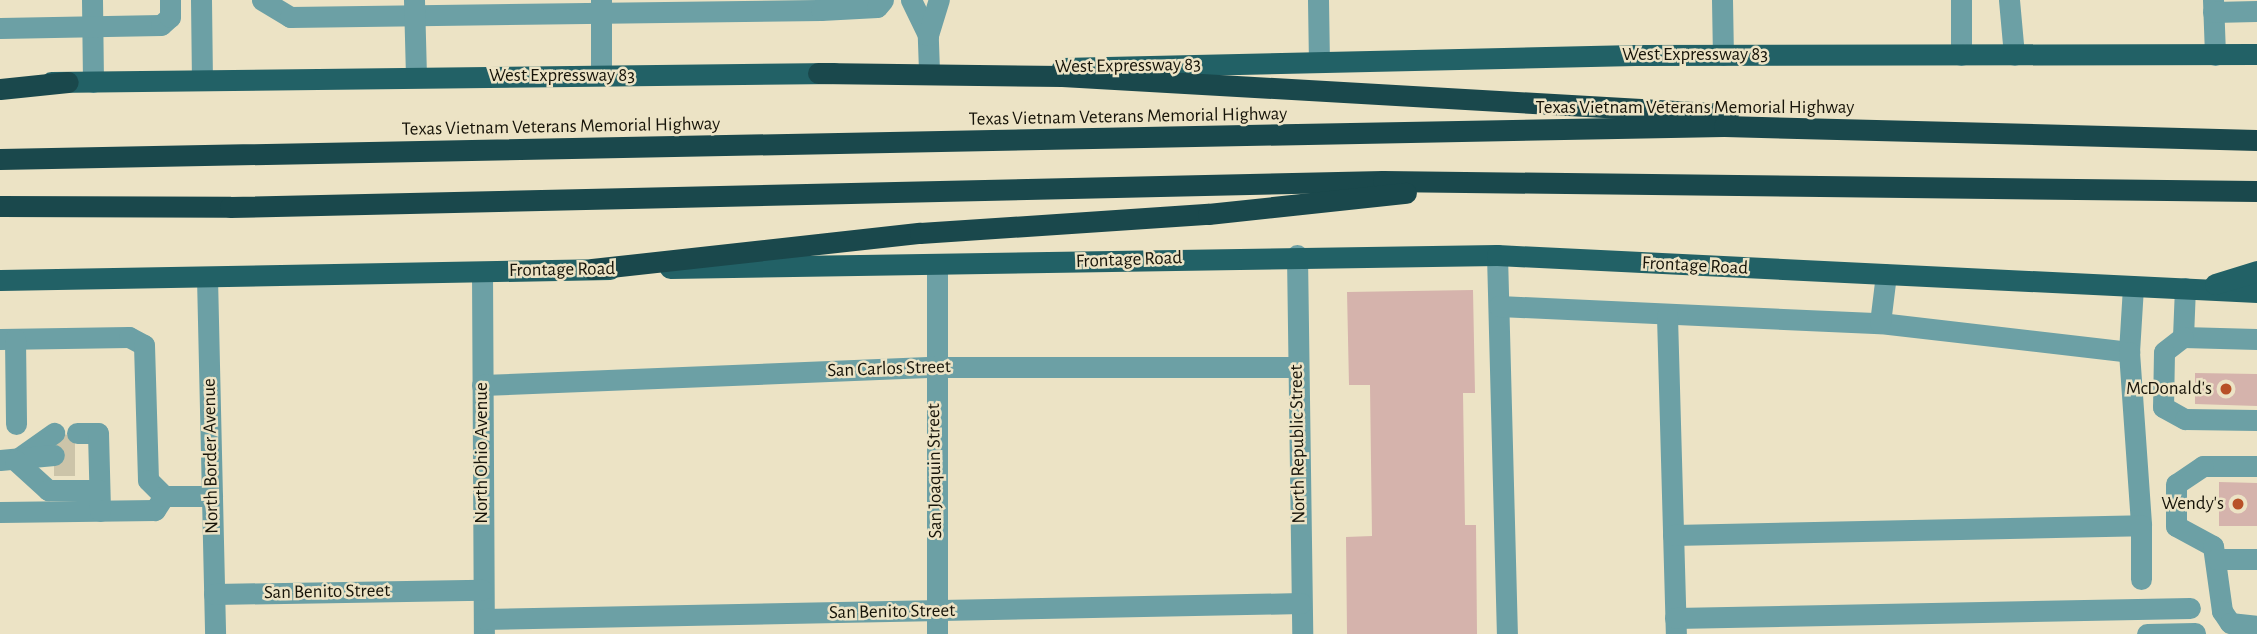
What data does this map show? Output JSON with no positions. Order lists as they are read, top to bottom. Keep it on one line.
{"streets":{"highway":["Texas Vietnam Veterans Memorial Highway"],"main road":["West Expressway 83","Frontage Road"],"street":["San Carlos Street","North Republic Street","North Ohio Avenue","North Border Avenue","San Joaquin Street","San Benito Street"]},"crossings":[["Frontage Road","North Republic Street"],["Frontage Road","North Ohio Avenue"],["Frontage Road","North Border Avenue"],["Frontage Road","San Joaquin Street"],["San Carlos Street","North Republic Street"],["San Carlos Street","North Ohio Avenue"],["San Carlos Street","San Joaquin Street"],["North Republic Street","San Benito Street"],["North Ohio Avenue","San Benito Street"],["North Border Avenue","San Benito Street"],["San Joaquin Street","San Benito Street"]],"places":["McDonald's","Wendy's"]}
